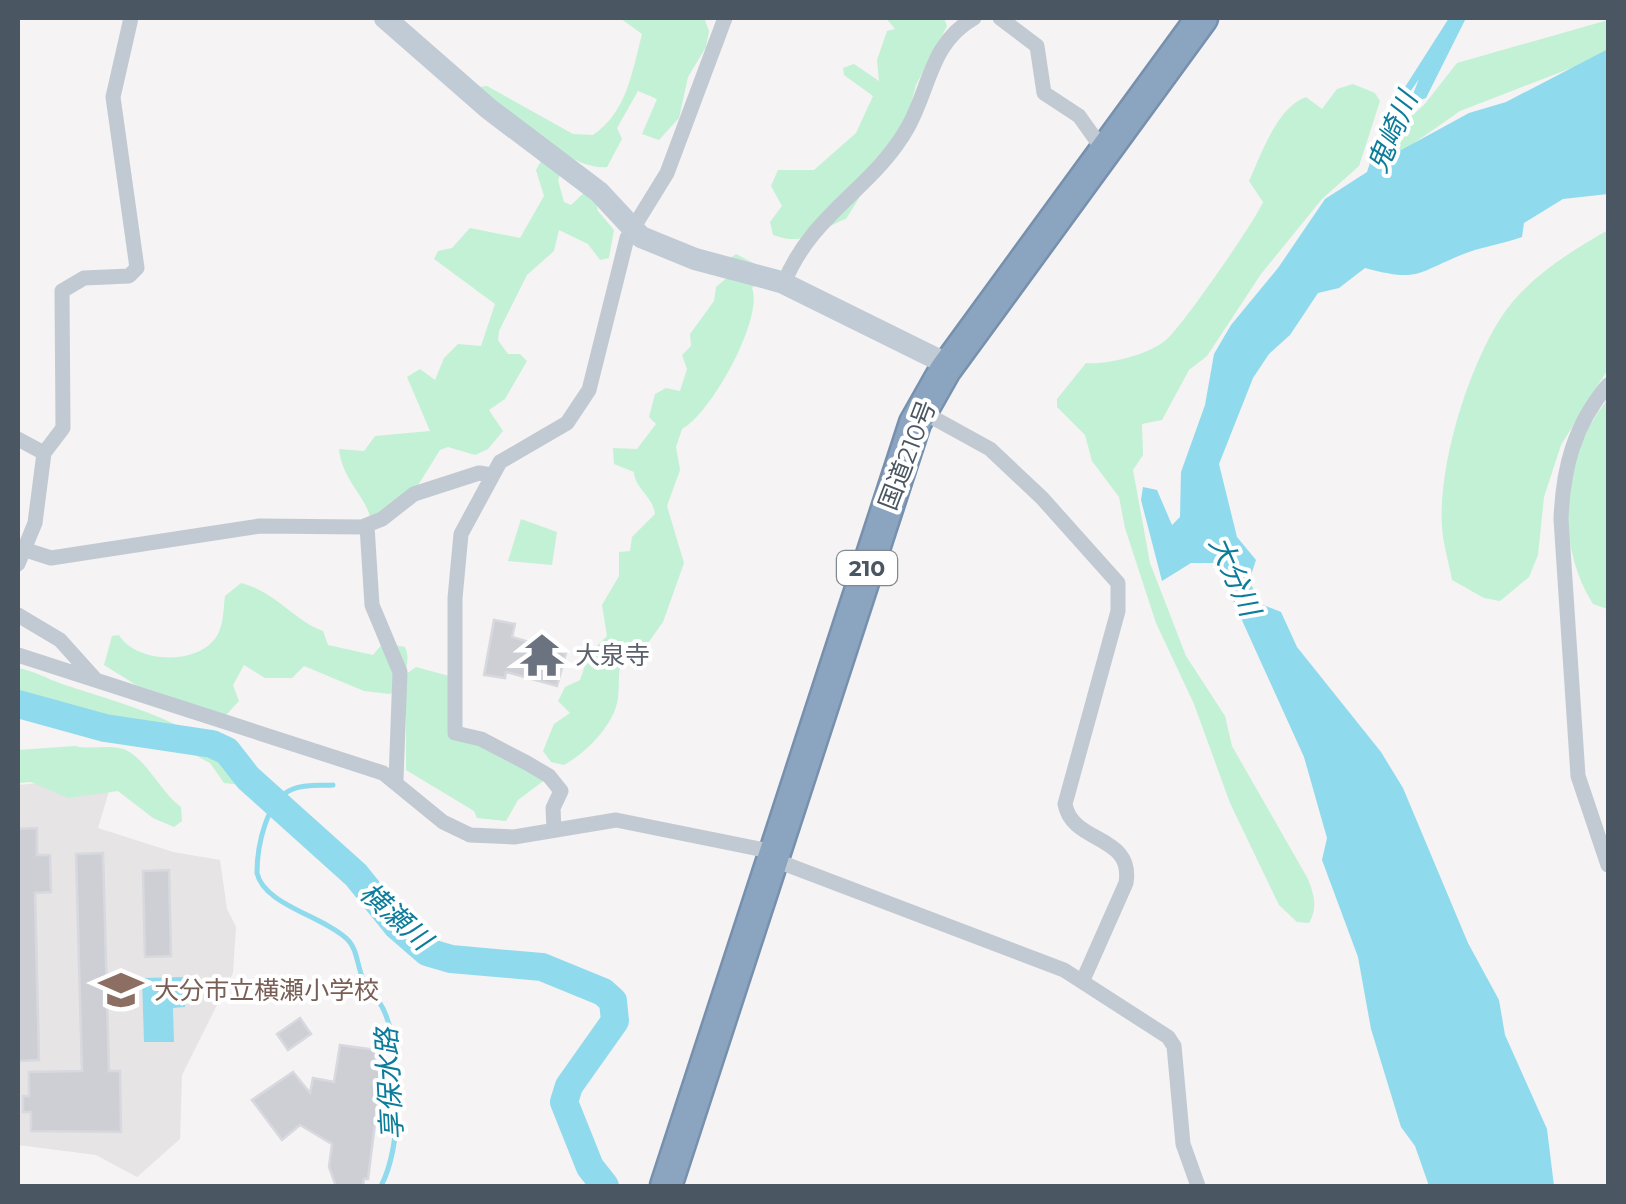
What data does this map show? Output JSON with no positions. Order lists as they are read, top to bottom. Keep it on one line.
{"streets":{"highway":["国道210号","210"]},"water":["鬼崎川","大分川","横瀬川","享保水路"],"places":{"temple":["大泉寺"],"school or university":["大分市立横瀬小学校"]}}
